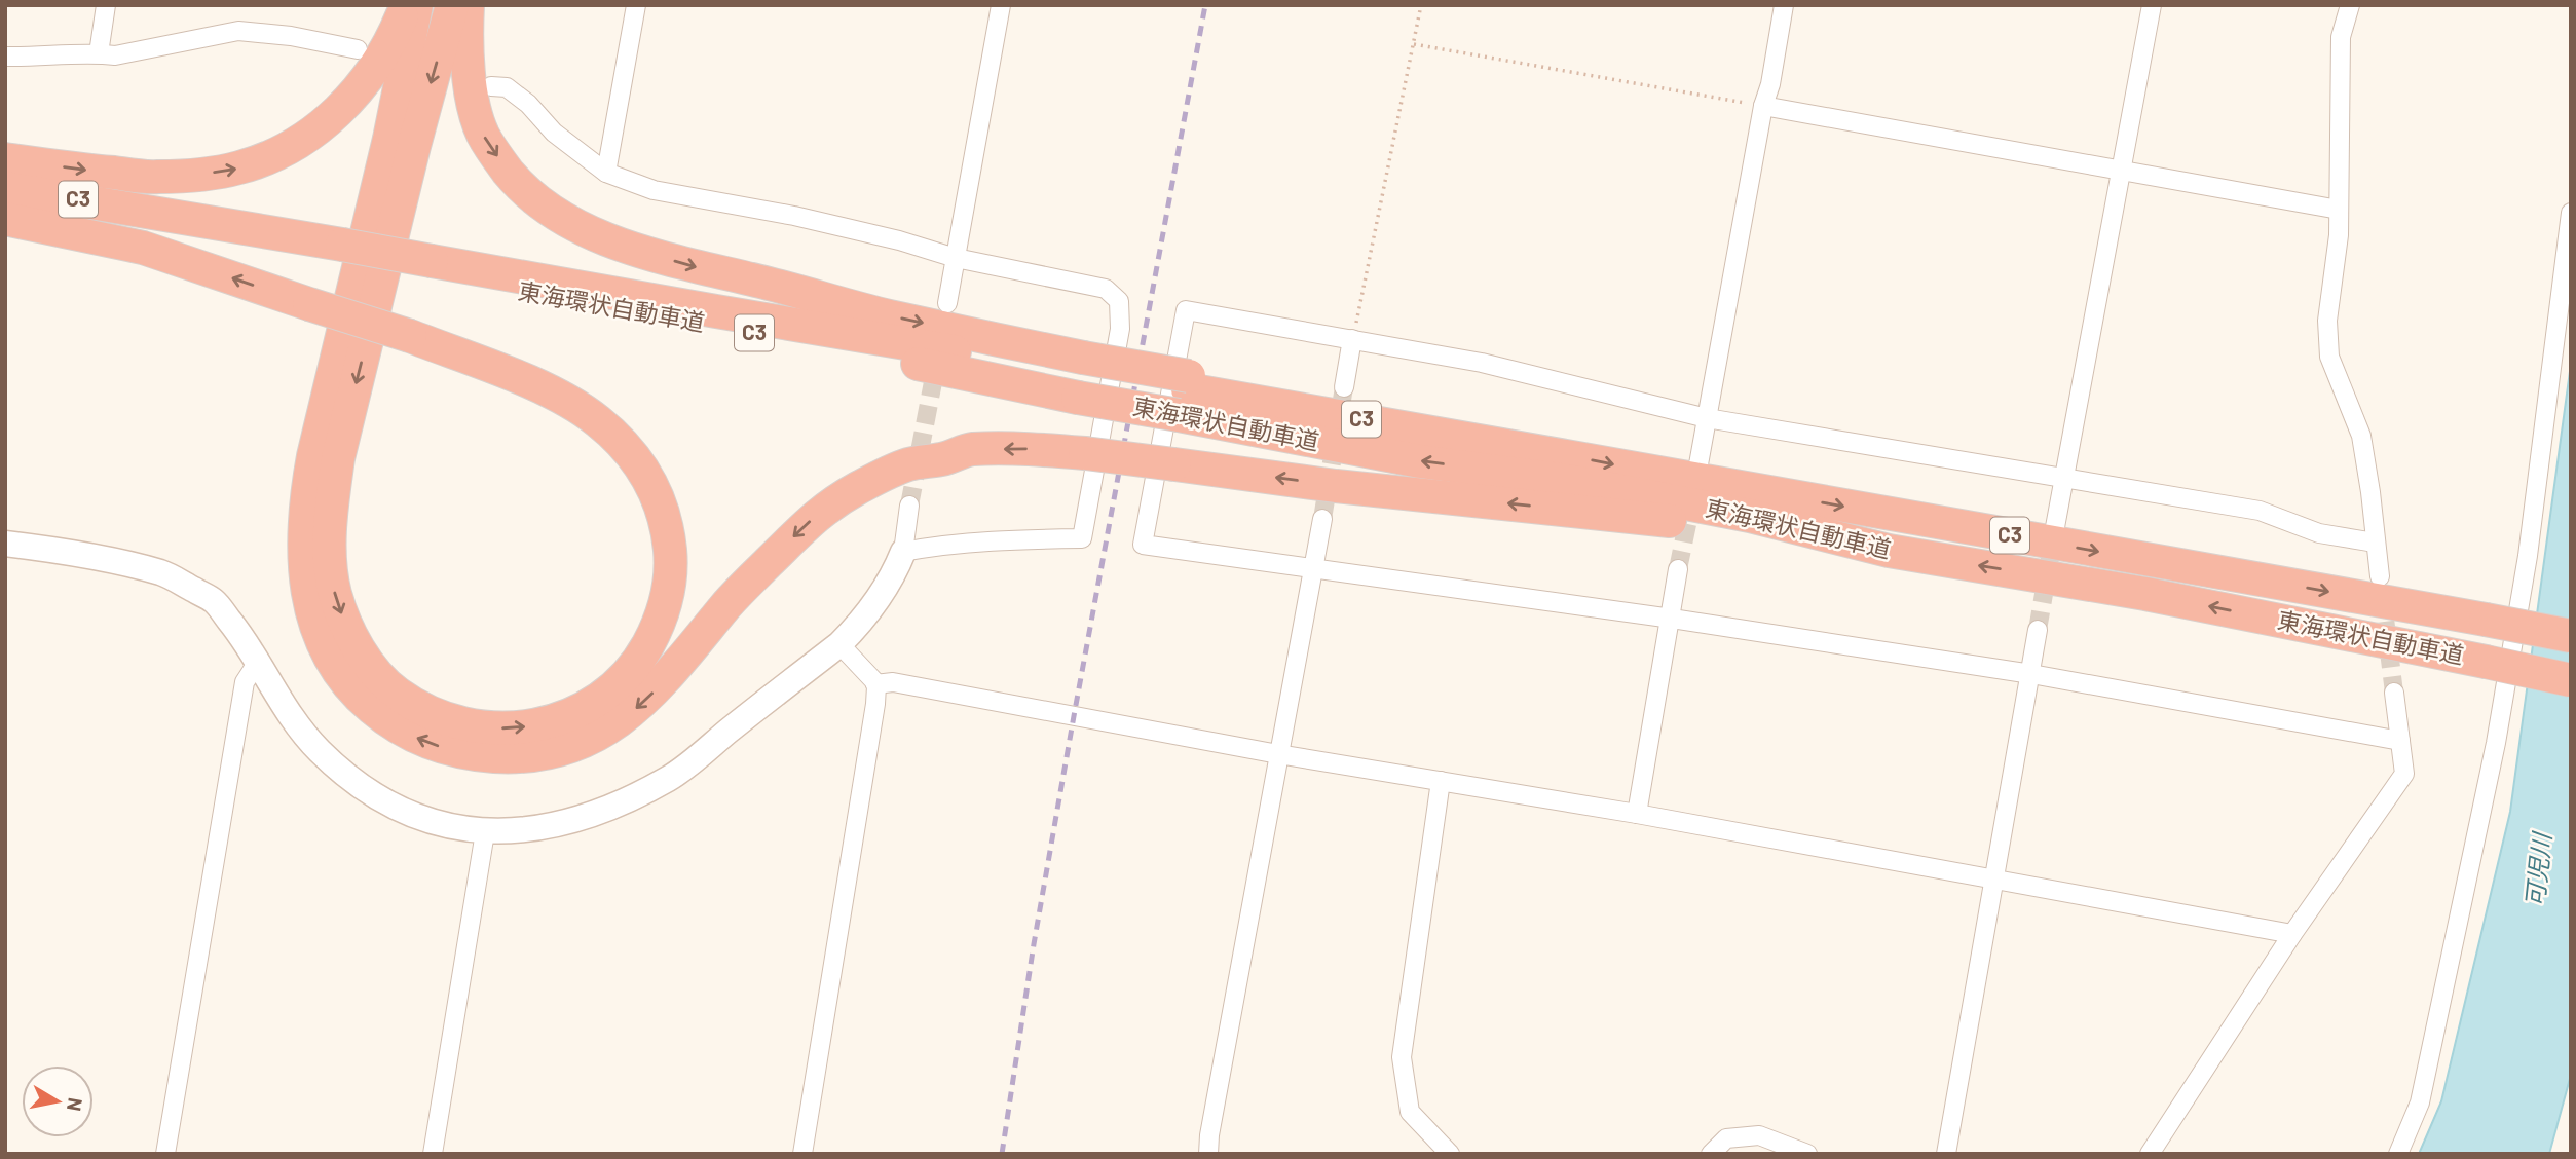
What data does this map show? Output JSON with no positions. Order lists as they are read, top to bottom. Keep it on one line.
{"streets":{"highway":["C3","東海環状自動車道"]},"water":["可児川"],"north":"right"}
